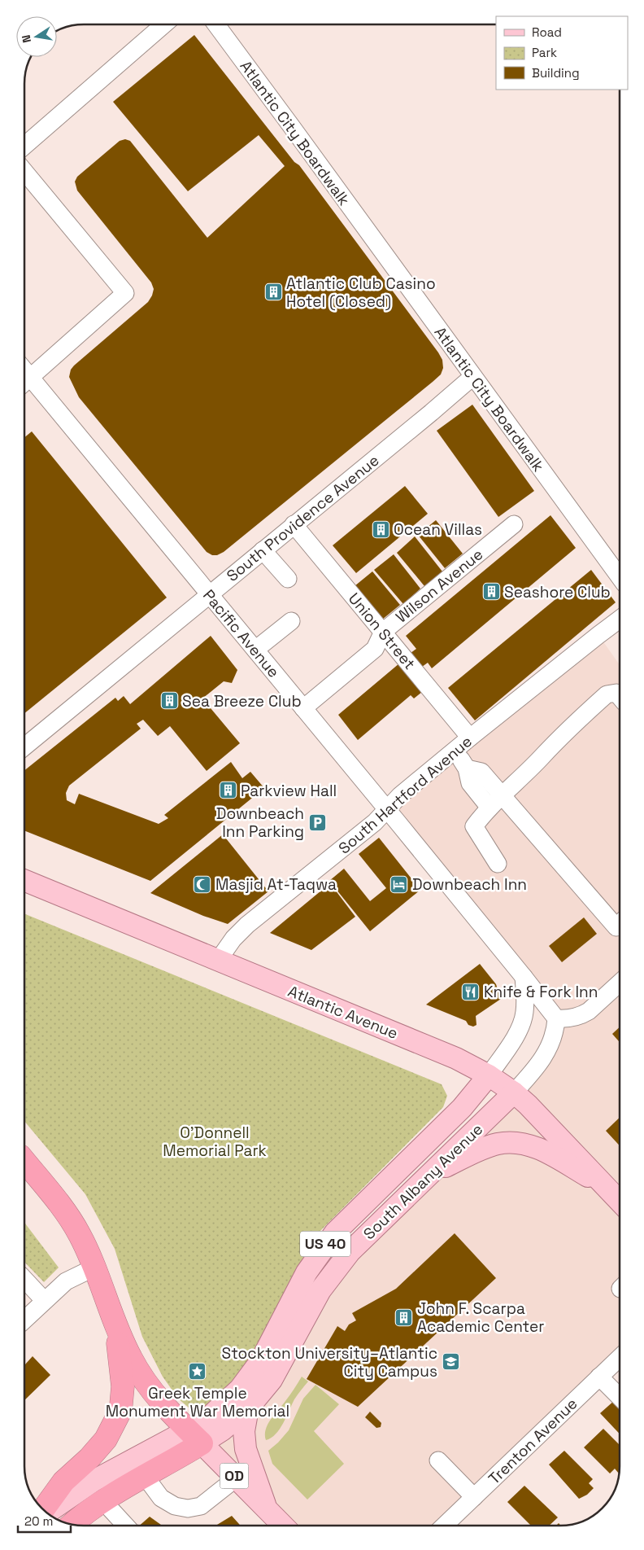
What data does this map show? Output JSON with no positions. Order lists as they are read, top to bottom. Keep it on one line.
{"streets":{"highway":["US 40","OD"],"main road":["Atlantic Avenue","South Albany Avenue"],"street":["Atlantic City Boardwalk","South Providence Avenue","Wilson Avenue","Union Street","Pacific Avenue","South Hartford Avenue","Trenton Avenue"]},"crossings":[["Atlantic City Boardwalk","South Providence Avenue"],["South Providence Avenue","Union Street"],["South Providence Avenue","Pacific Avenue"],["Wilson Avenue","Union Street"],["Union Street","South Hartford Avenue"],["Pacific Avenue","South Hartford Avenue"],["Pacific Avenue","South Albany Avenue"],["South Hartford Avenue","Atlantic Avenue"],["Atlantic Avenue","South Albany Avenue"],["South Albany Avenue","US 40"],["South Albany Avenue","OD"],["US 40","OD"]],"parks":["O'Donnell Memorial Park"],"places":{"building":["Atlantic Club Casino Hotel (Closed)","Ocean Villas","Seashore Club","Sea Breeze Club","Parkview Hall","John F. Scarpa Academic Center"],"parking":["Downbeach Inn Parking"],"mosque":["Masjid At-Taqwa"],"hotel":["Downbeach Inn"],"restaurant":["Knife & Fork Inn"],"school or university":["Stockton University–Atlantic City Campus"],"place":["Greek Temple Monument War Memorial"]},"legend":["Road","Park","Building"],"scale_bar":"20 m","north":"left"}
